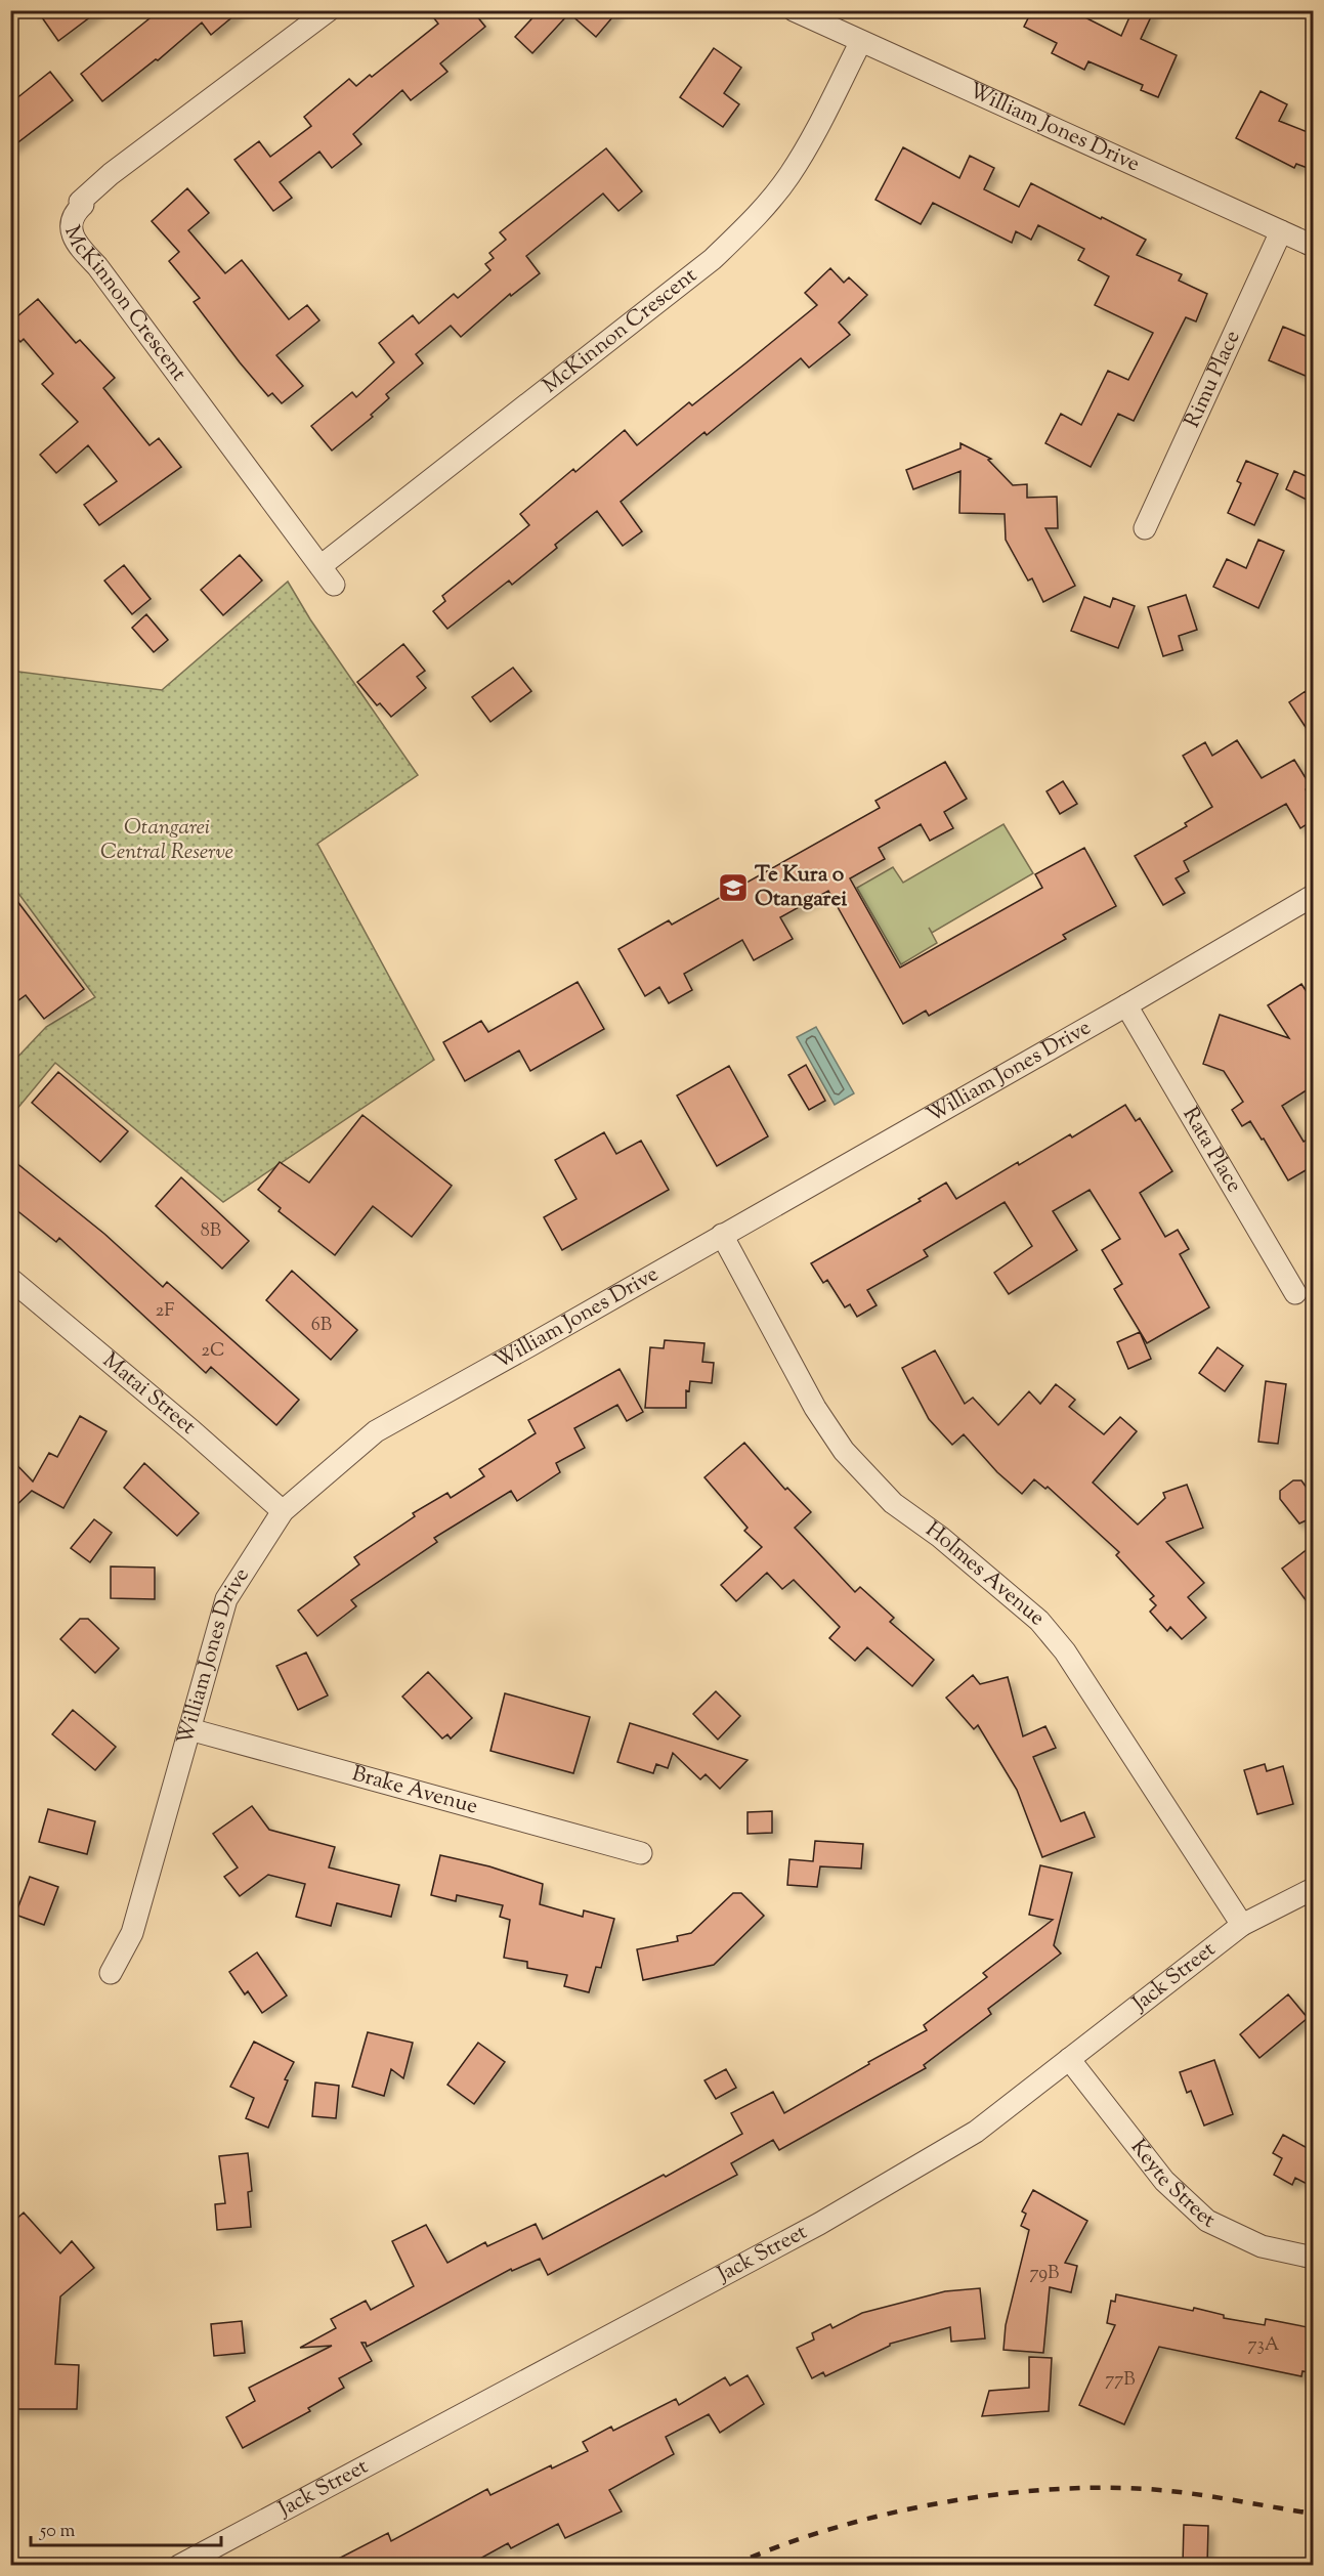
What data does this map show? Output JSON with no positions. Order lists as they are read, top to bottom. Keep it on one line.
{"streets":{"street":["William Jones Drive","McKinnon Crescent","Rimu Place","Rata Place","Matai Street","Holmes Avenue","Brake Avenue","Jack Street","Keyte Street"]},"crossings":[["William Jones Drive","McKinnon Crescent"],["William Jones Drive","Rimu Place"],["William Jones Drive","Rata Place"],["William Jones Drive","Matai Street"],["William Jones Drive","Holmes Avenue"],["William Jones Drive","Brake Avenue"],["Holmes Avenue","Jack Street"],["Jack Street","Keyte Street"]],"parks":["Otangarei Central Reserve"],"places":{"school or university":["Te Kura o Otangarei"]},"house_numbers":["8B","2F","6B","2C","79B","73A","77B"],"scale_bar":"50 m"}
